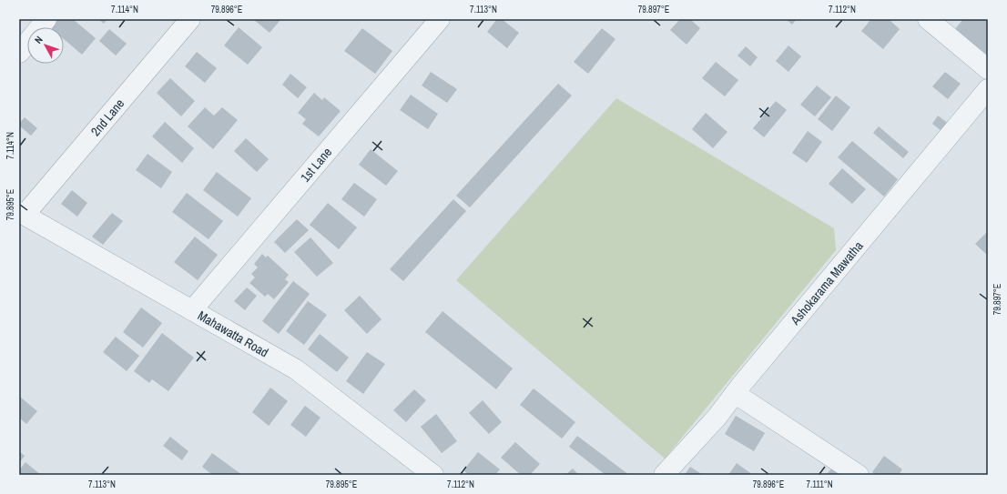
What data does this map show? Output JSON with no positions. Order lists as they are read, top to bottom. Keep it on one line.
{"streets":{"street":["2nd Lane","1st Lane","Ashokarama Mawatha","Mahawatta Road"]},"crossings":[["2nd Lane","Mahawatta Road"],["1st Lane","Mahawatta Road"]],"north":"top left","coordinates":["7.114°N","79.896°E","7.113°N","79.897°E","7.112°N","79.895°E","7.111°N"]}
